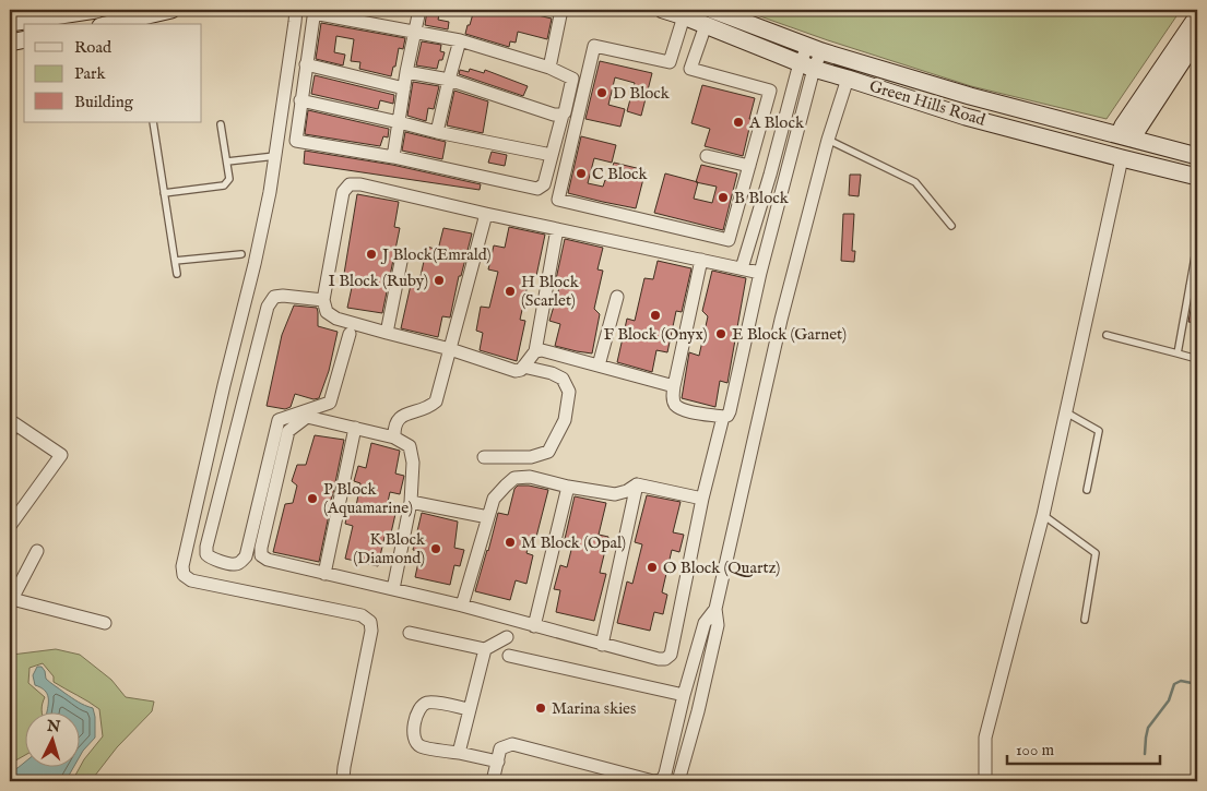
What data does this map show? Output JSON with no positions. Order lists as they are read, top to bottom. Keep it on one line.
{"streets":{"street":["Green Hills Road"]},"places":["D Block","A Block","C Block","B Block","J Block(Emrald)","I Block (Ruby)","H Block (Scarlet)","F Block (Onyx)","E Block (Garnet)","P Block (Aquamarine)","M Block (Opal)","K Block (Diamond)","O Block (Quartz)","Marina skies"],"legend":["Road","Park","Building"],"scale_bar":"100 m","north":"top"}
